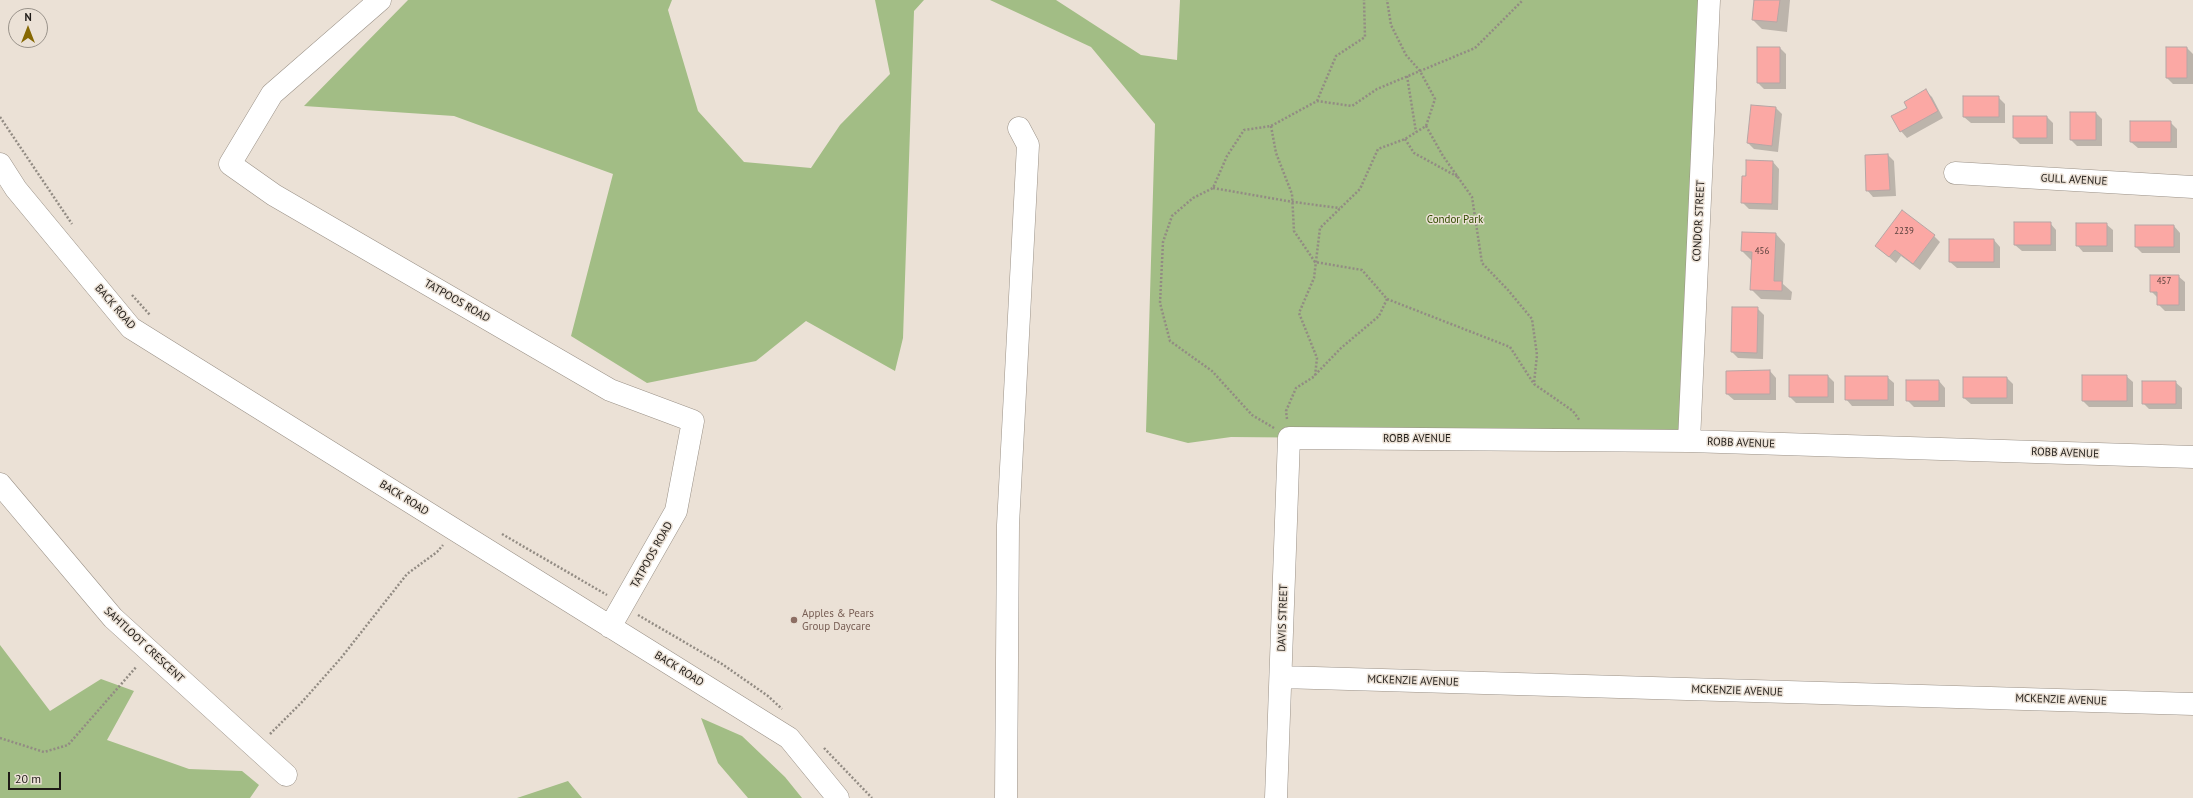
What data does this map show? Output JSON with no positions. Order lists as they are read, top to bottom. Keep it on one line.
{"streets":{"street":["GULL AVENUE","CONDOR STREET","TATPOOS ROAD","BACK ROAD","ROBB AVENUE","DAVIS STREET","SAHTLOOT CRESCENT","MCKENZIE AVENUE"]},"crossings":[["CONDOR STREET","ROBB AVENUE"],["TATPOOS ROAD","BACK ROAD"],["ROBB AVENUE","DAVIS STREET"],["DAVIS STREET","MCKENZIE AVENUE"]],"parks":["Condor Park"],"places":["Apples & Pears Group Daycare"],"house_numbers":["2239","456","457"],"scale_bar":"20 m","north":"top"}
